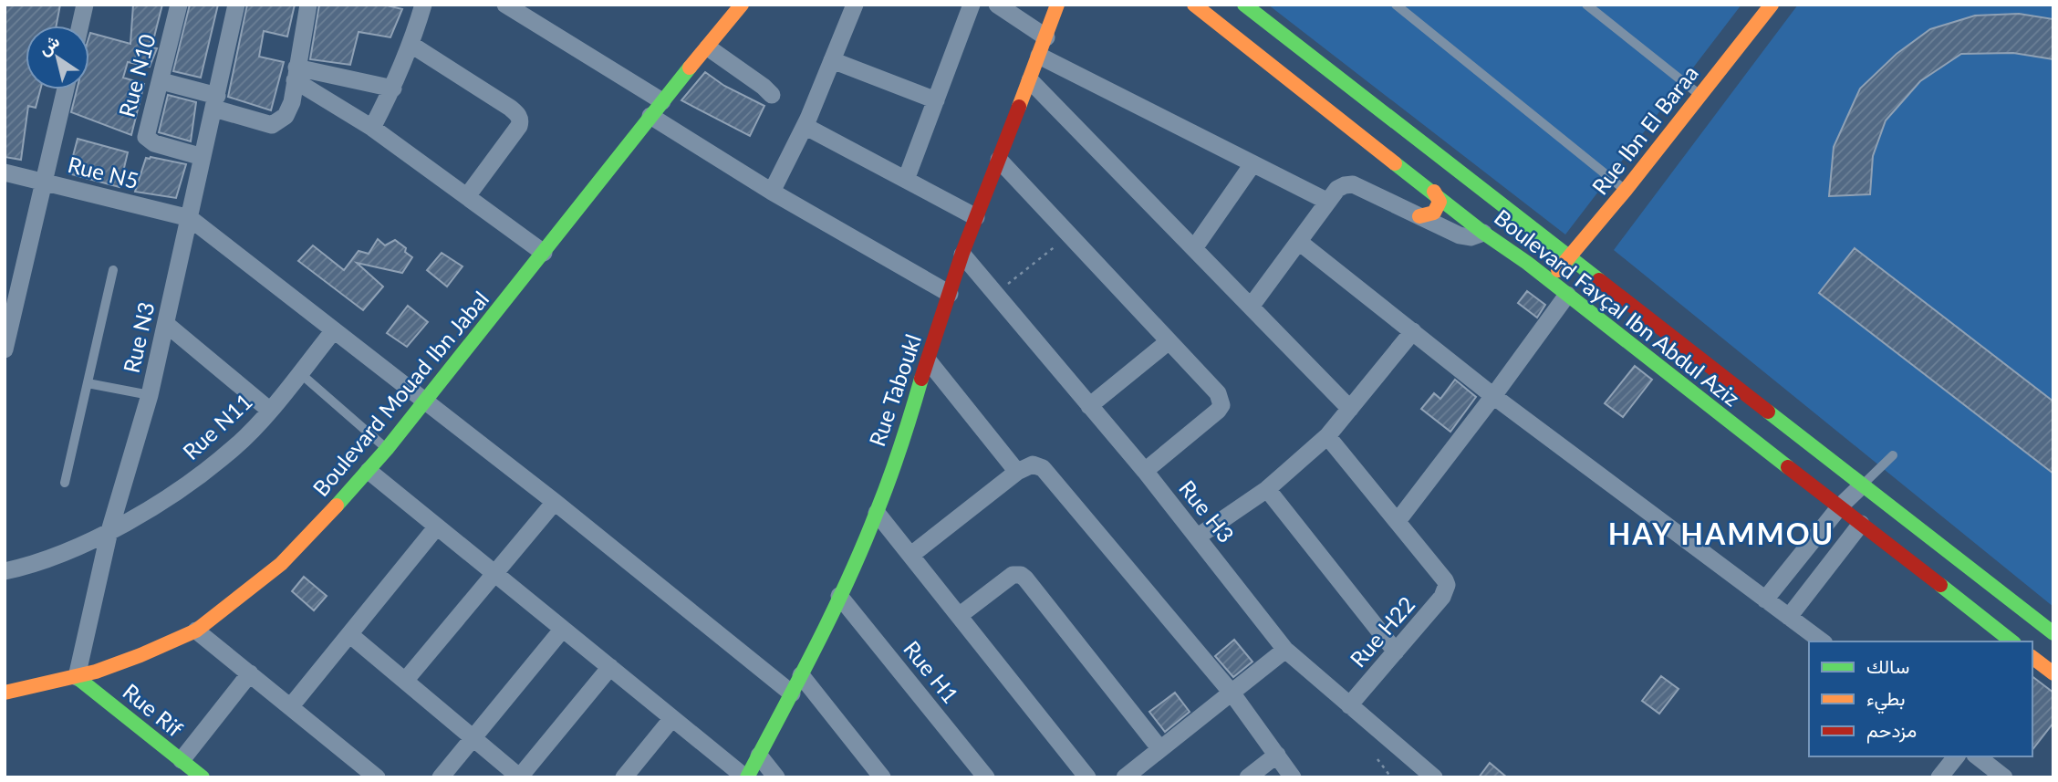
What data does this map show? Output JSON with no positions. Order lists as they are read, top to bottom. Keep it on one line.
{"streets":{"main road":["Rue Ibn El Baraa","Boulevard Fayçal Ibn Abdul Aziz","Rue Taboukl","Boulevard Mouad Ibn Jabal","Rue Rif"],"street":["Rue N10","Rue N5","Rue N3","Rue N11","Rue H3","Rue H22","Rue H1"]},"crossings":[["Rue N10","Rue N3"],["Rue Ibn El Baraa","Boulevard Fayçal Ibn Abdul Aziz"],["Rue N5","Rue N3"],["Rue N3","Boulevard Mouad Ibn Jabal"],["Rue N3","Rue N11"],["Rue N3","Rue Rif"],["Rue Taboukl","Rue H3"],["Rue Taboukl","Rue H1"],["Boulevard Mouad Ibn Jabal","Rue Rif"],["Rue H3","Rue H22"]],"districts":["HAY HAMMOU"],"legend":["سالك","بطيء","مزدحم"],"north":"top left"}
